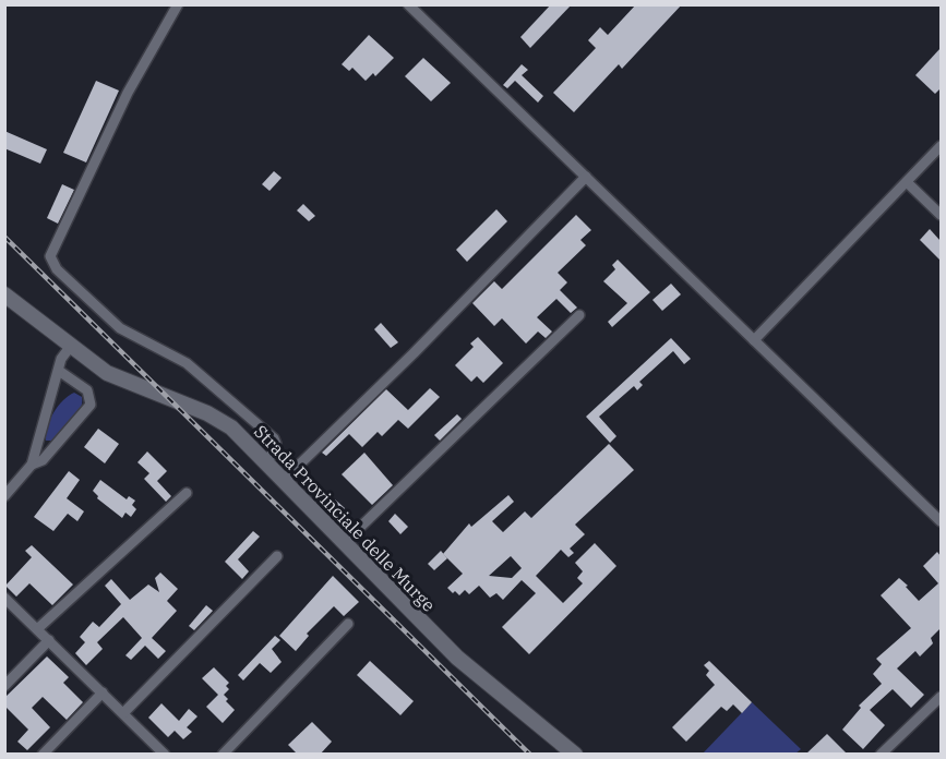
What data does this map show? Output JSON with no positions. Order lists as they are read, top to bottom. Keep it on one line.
{"streets":{"main road":["Strada Provinciale delle Murge"]}}
